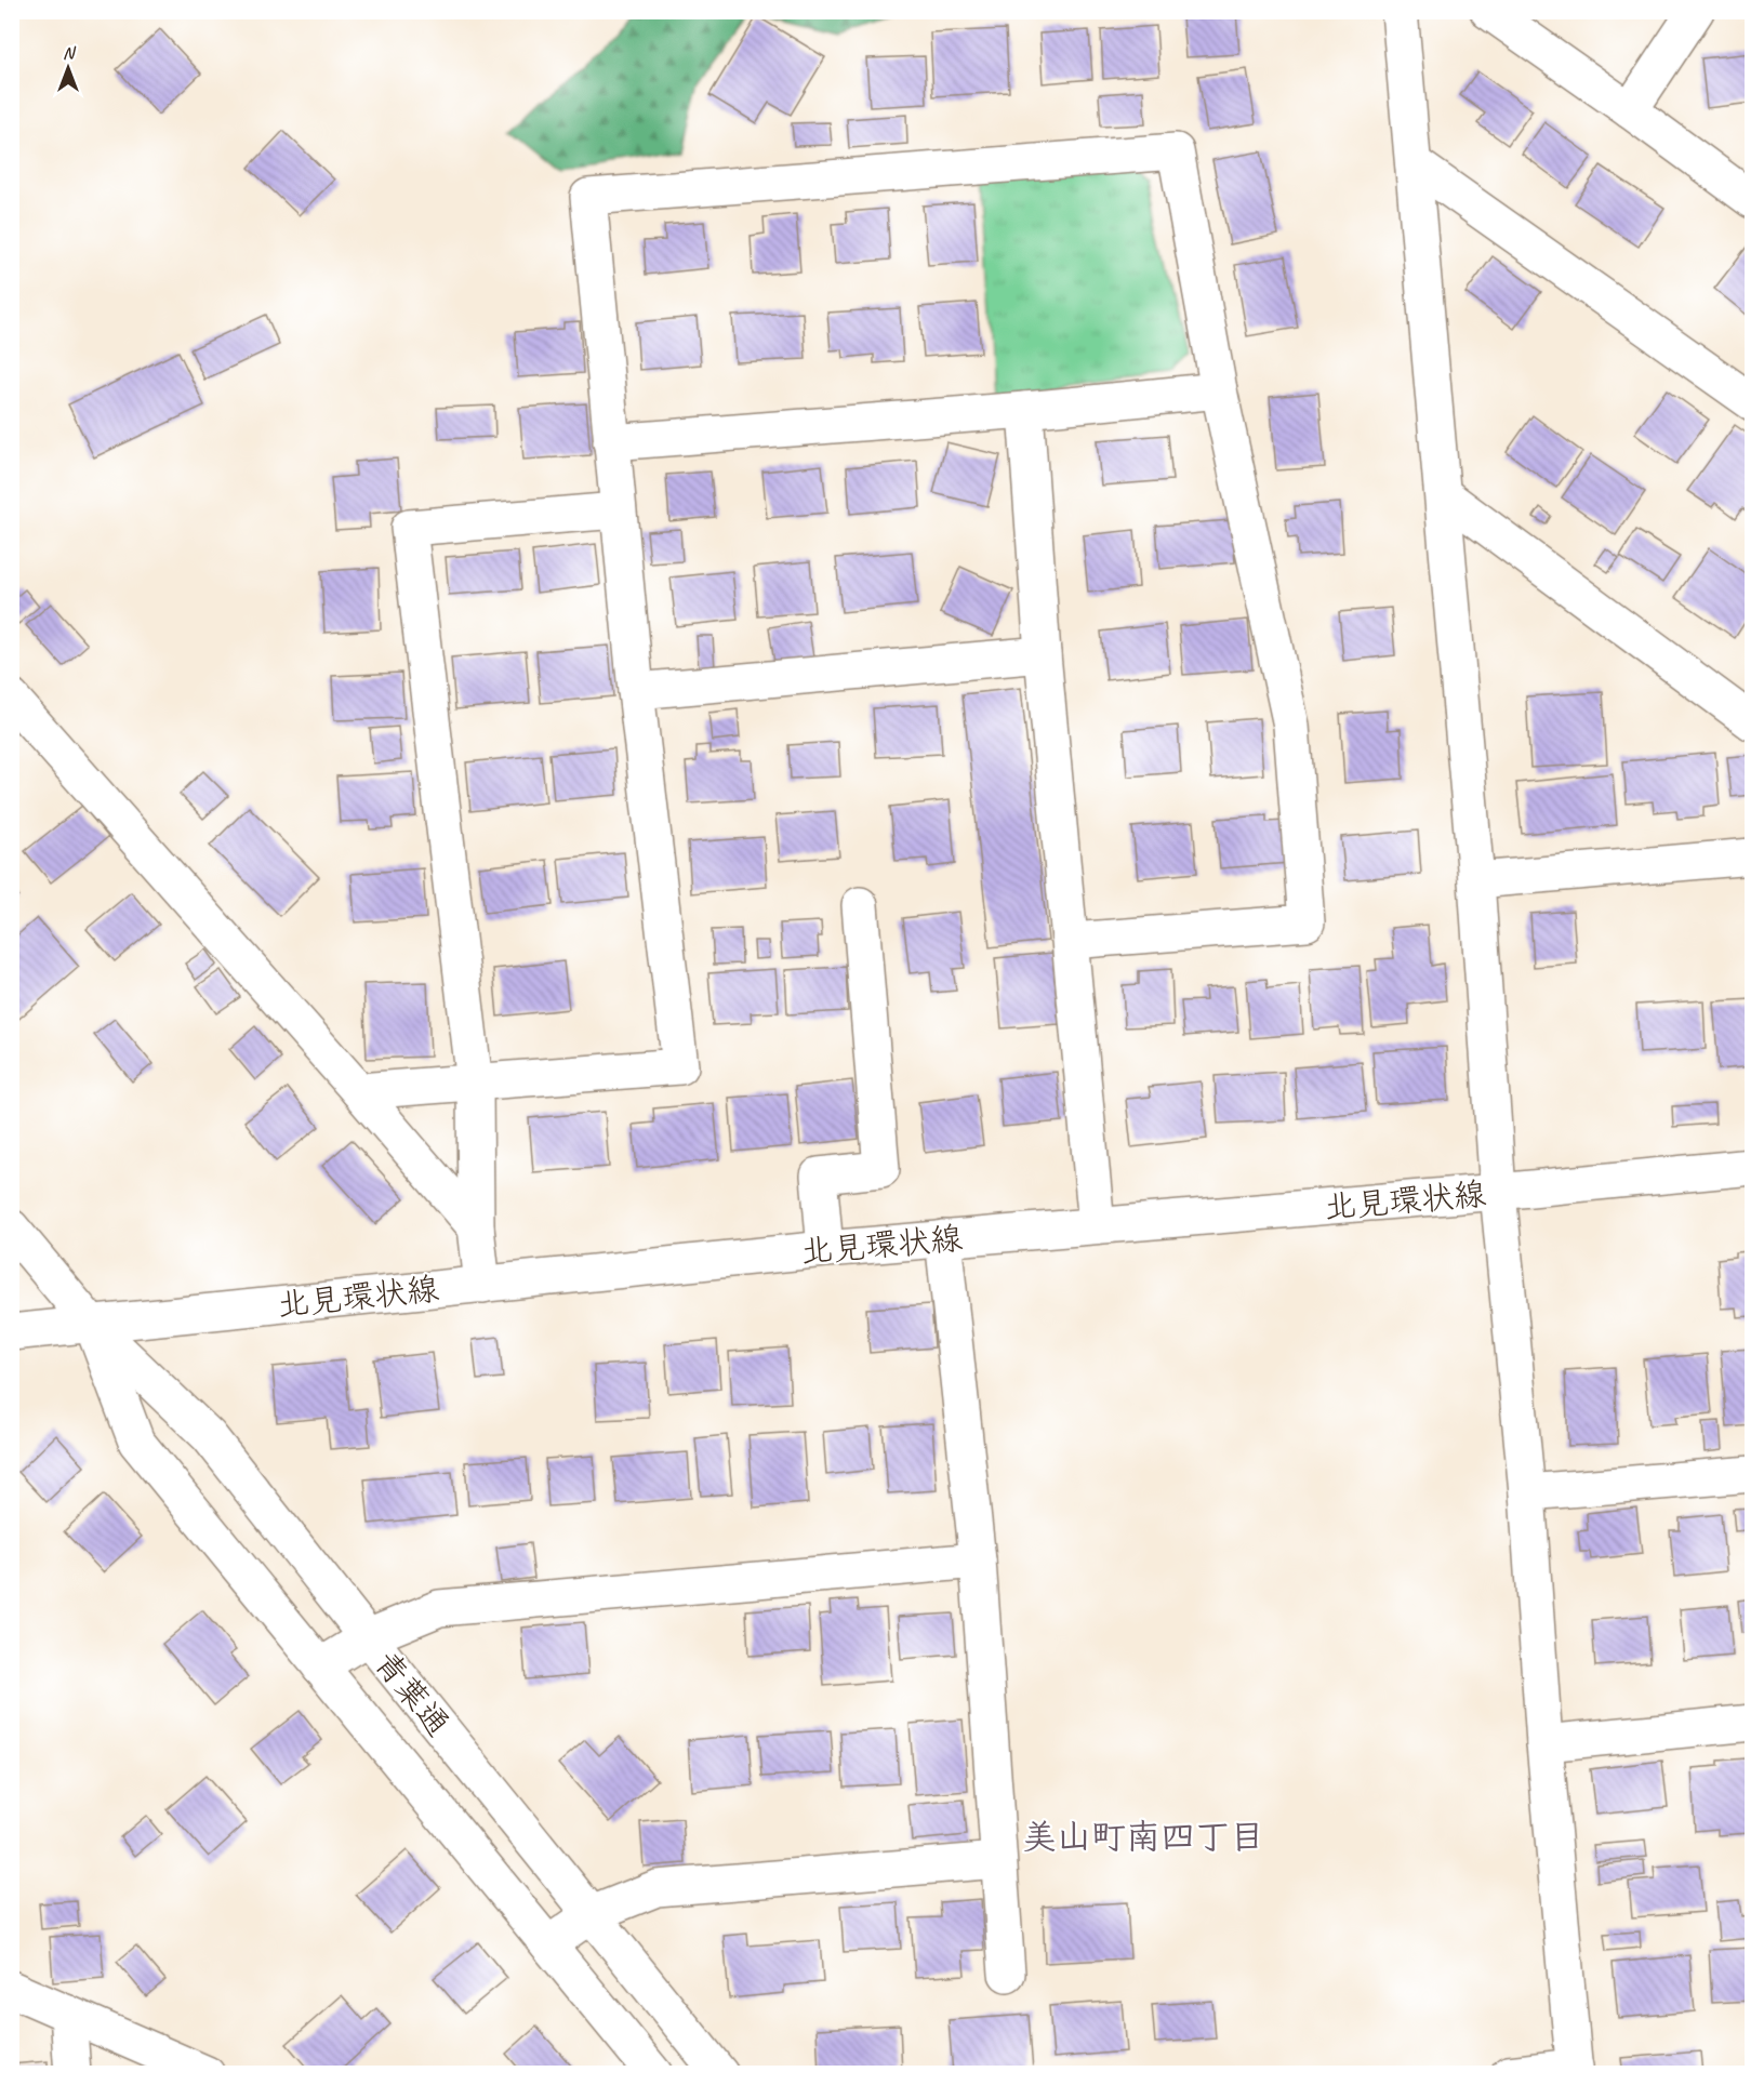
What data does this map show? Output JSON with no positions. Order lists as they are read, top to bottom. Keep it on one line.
{"streets":{"street":["北見環状線","青葉通"]},"crossings":[["北見環状線","青葉通"]],"districts":["美山町南四丁目"],"north":"top"}
